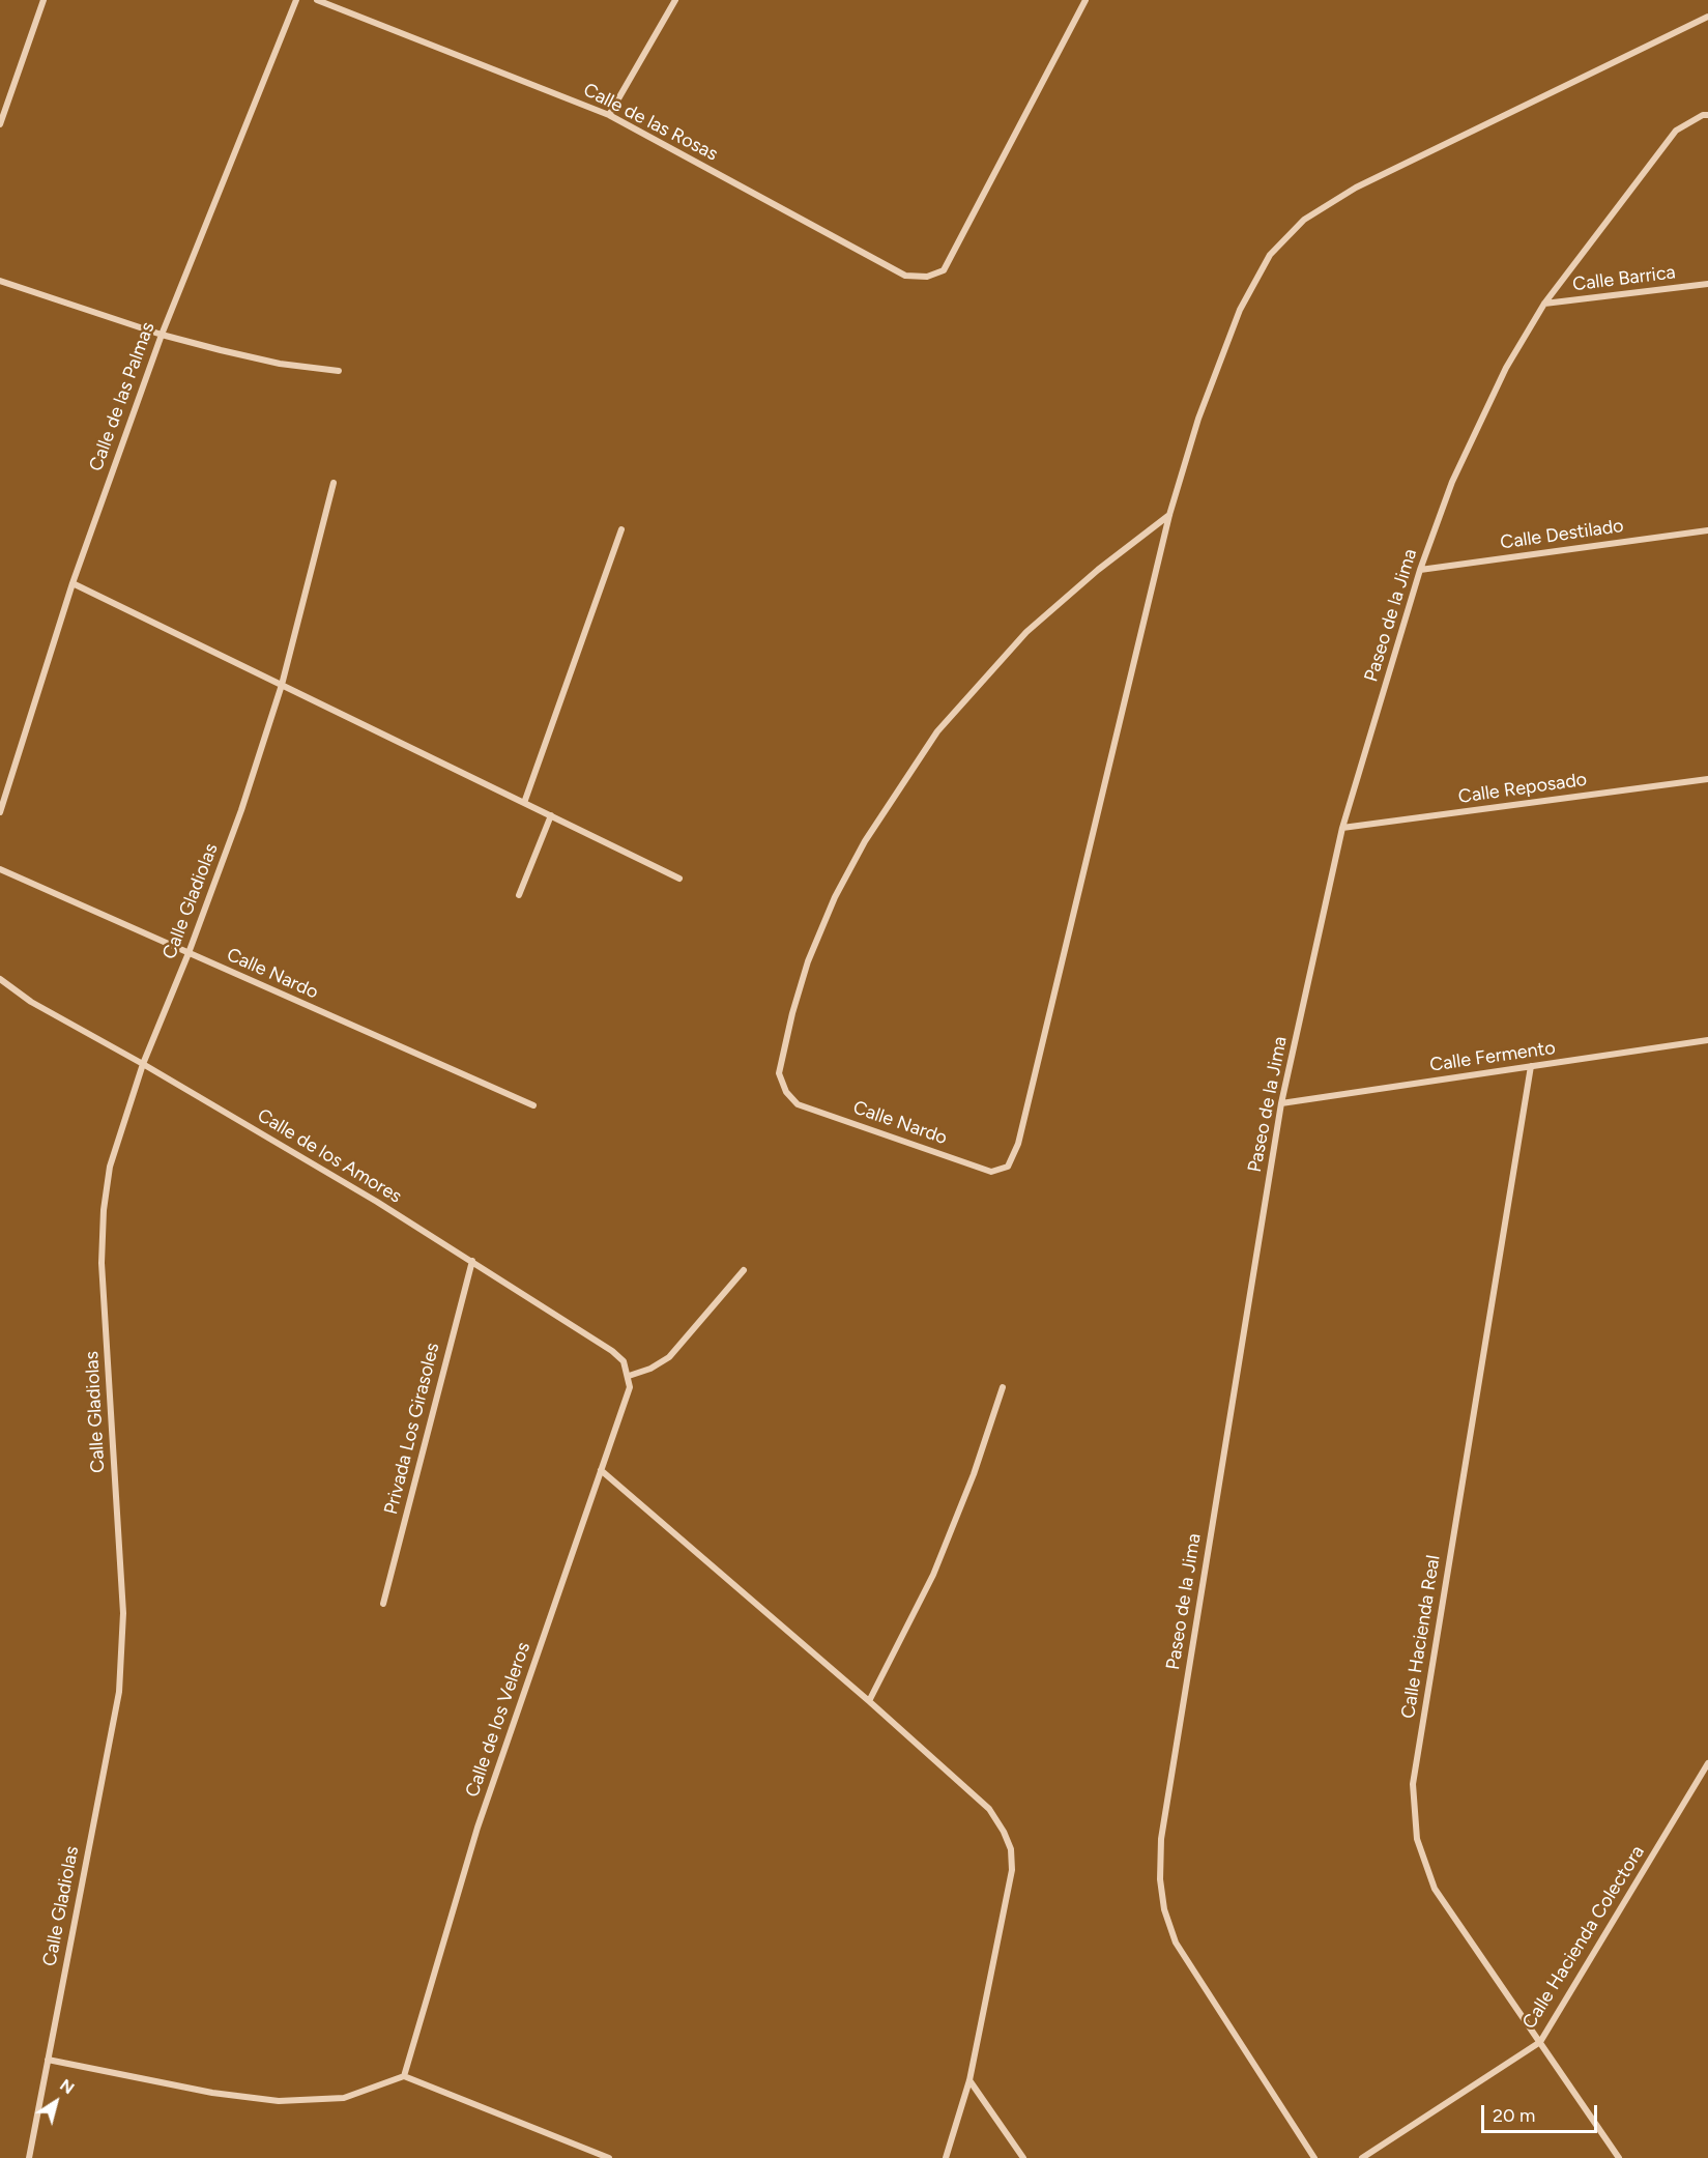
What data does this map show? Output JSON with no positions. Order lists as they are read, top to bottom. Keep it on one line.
{"streets":{"street":["Calle de las Rosas","Calle Barrica","Calle de las Palmas","Calle Destilado","Paseo de la Jima","Calle Reposado","Calle Gladiolas","Calle Nardo","Calle Fermento","Calle de los Amores","Privada Los Girasoles","Calle Hacienda Real","Calle de los Veleros","Calle Hacienda Colectora"]},"crossings":[["Calle Barrica","Paseo de la Jima"],["Calle Destilado","Paseo de la Jima"],["Paseo de la Jima","Calle Reposado"],["Paseo de la Jima","Calle Fermento"],["Calle Gladiolas","Calle Nardo"],["Calle Gladiolas","Calle de los Amores"],["Calle Fermento","Calle Hacienda Real"],["Calle de los Amores","Privada Los Girasoles"],["Calle de los Amores","Calle de los Veleros"],["Calle Hacienda Real","Calle Hacienda Colectora"]],"scale_bar":"20 m","north":"top right"}
